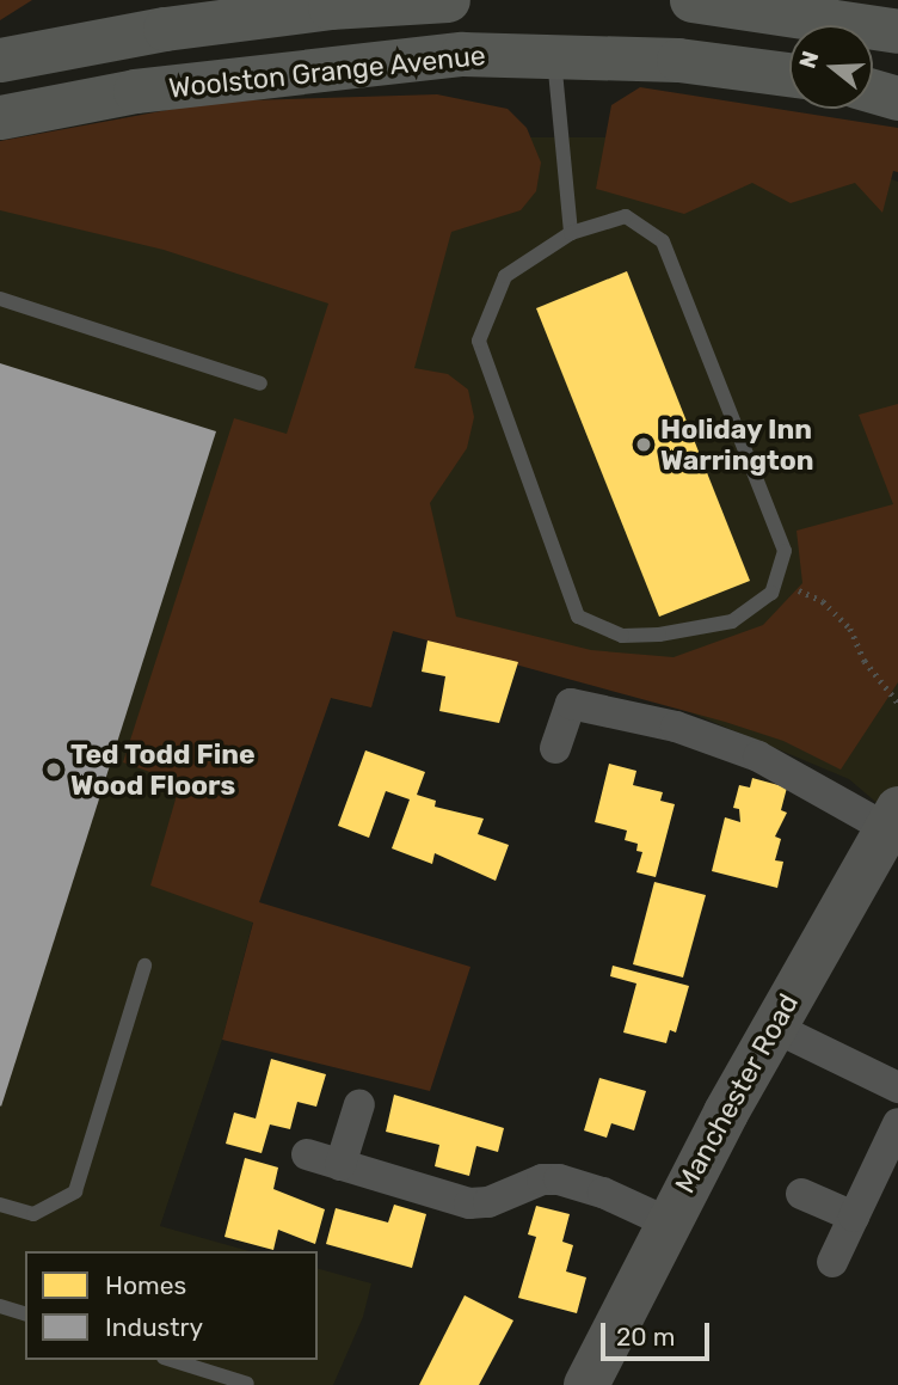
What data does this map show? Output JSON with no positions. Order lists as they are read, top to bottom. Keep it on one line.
{"streets":{"main road":["Woolston Grange Avenue","Manchester Road"]},"places":["Holiday Inn Warrington","Ted Todd Fine Wood Floors"],"legend":["Homes","Industry"],"scale_bar":"20 m","north":"left"}
